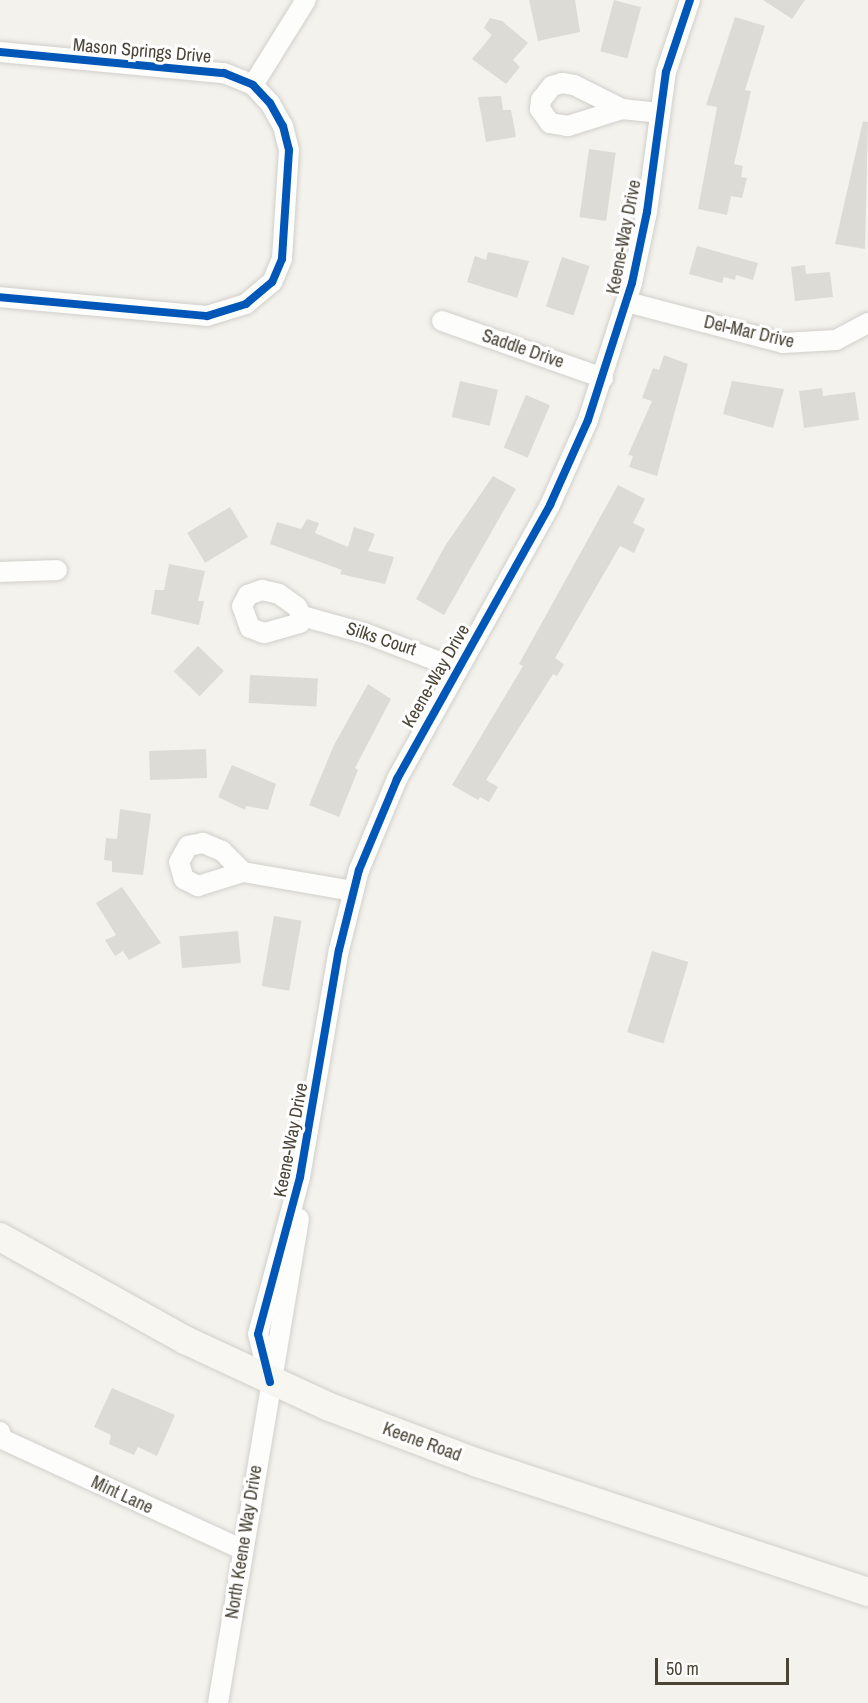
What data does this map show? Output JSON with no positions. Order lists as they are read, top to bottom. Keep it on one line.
{"streets":{"main road":["Keene Road"],"street":["Mason Springs Drive","Keene-Way Drive","Del-Mar Drive","Saddle Drive","Silks Court","Mint Lane","North Keene Way Drive"]},"crossings":[["Keene-Way Drive","Del-Mar Drive"],["Keene-Way Drive","Saddle Drive"],["Keene-Way Drive","Silks Court"],["Keene-Way Drive","Keene Road"],["Keene-Way Drive","North Keene Way Drive"],["Keene Road","North Keene Way Drive"],["Mint Lane","North Keene Way Drive"]],"scale_bar":"50 m"}
